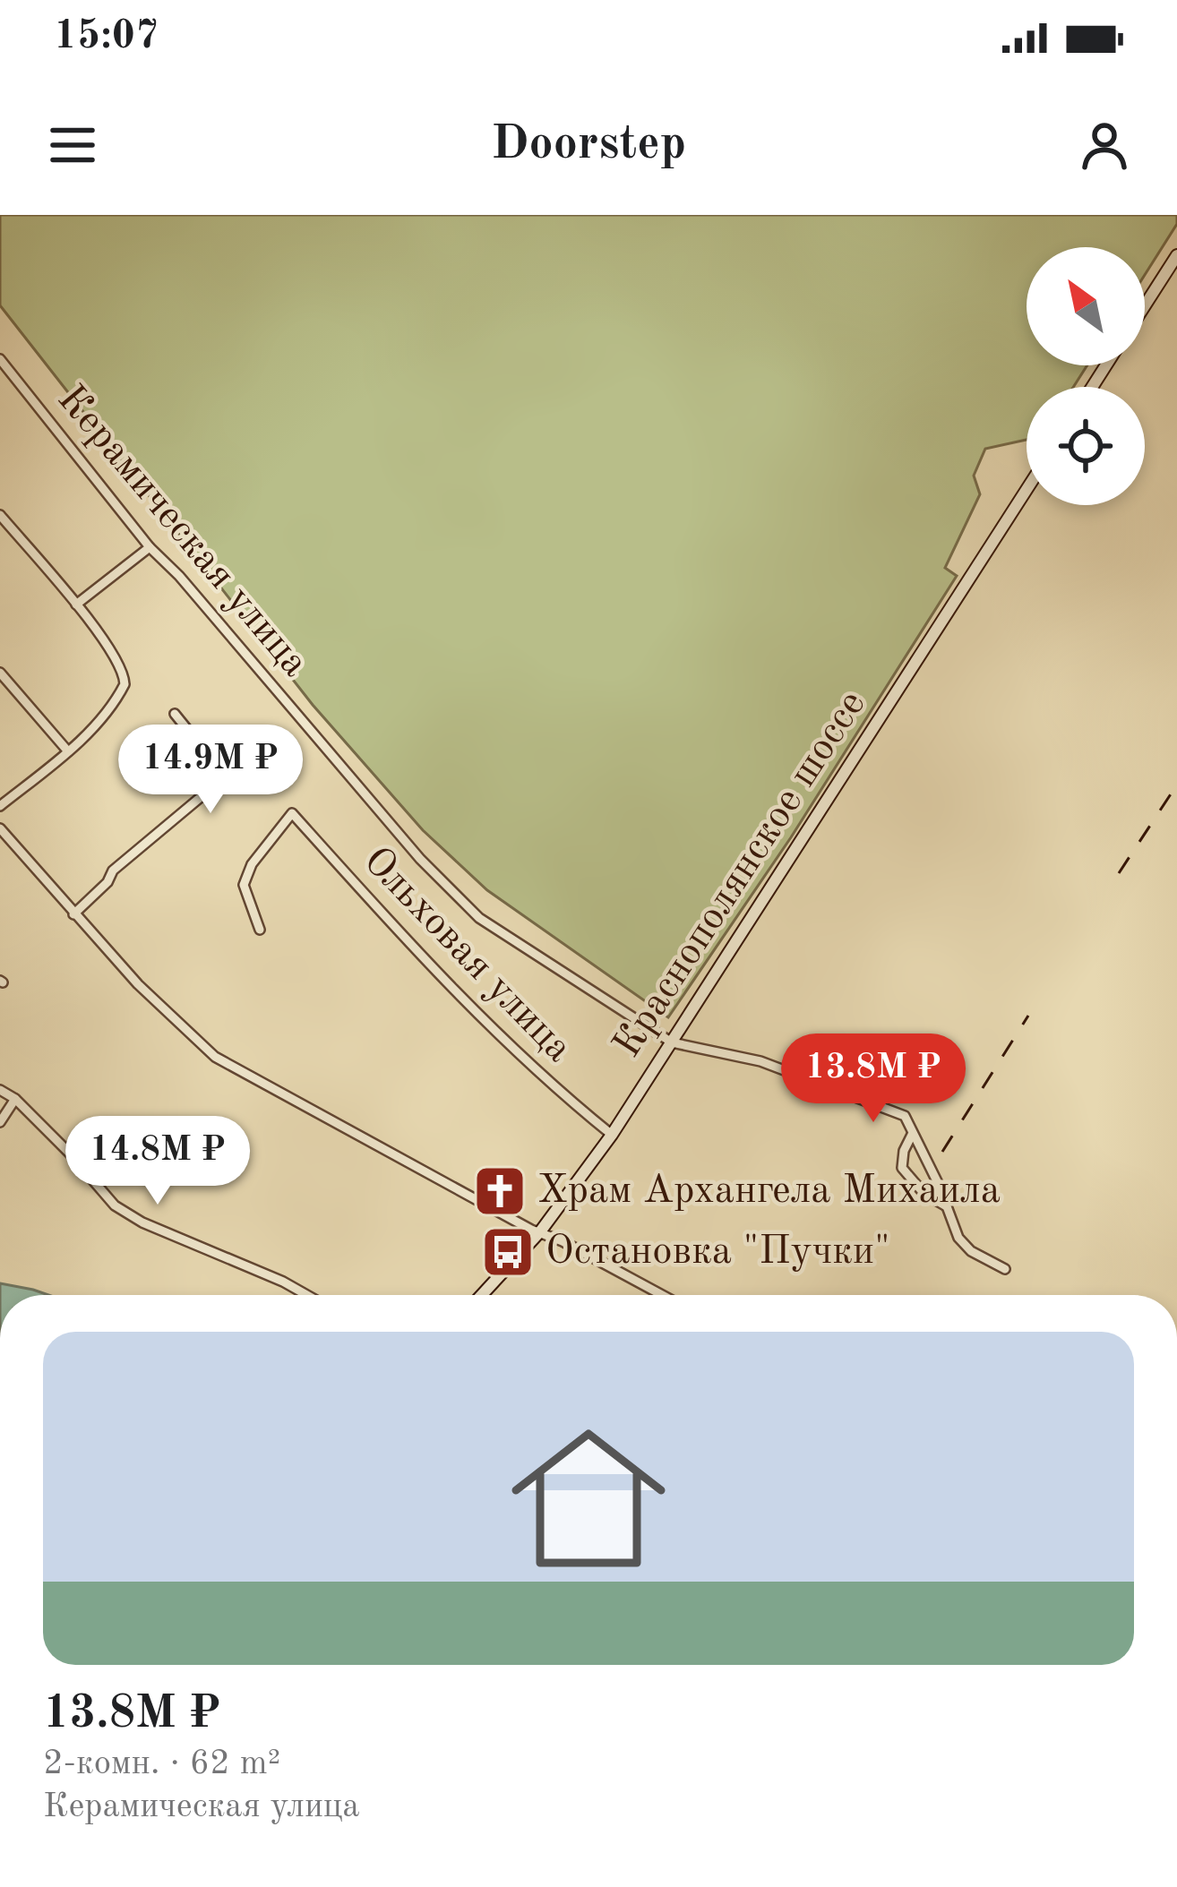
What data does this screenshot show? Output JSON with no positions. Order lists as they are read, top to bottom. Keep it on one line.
{"streets":{"main road":["Краснополянское шоссе"],"street":["Керамическая улица","Ольховая улица"]},"crossings":[["Керамическая улица","Краснополянское шоссе"],["Краснополянское шоссе","Ольховая улица"]],"places":{"church":["Храм Архангела Михаила"],"bus stop":["Остановка \"Пучки\""]},"north":"top left","page":{"status":"15:07","header":"Doorstep","price":["14.9M ₽","13.8M ₽","14.8M ₽"],"list":[{"name":"13.8M ₽","note":"2-комн. · 62 m² · Керамическая улица"}]}}
